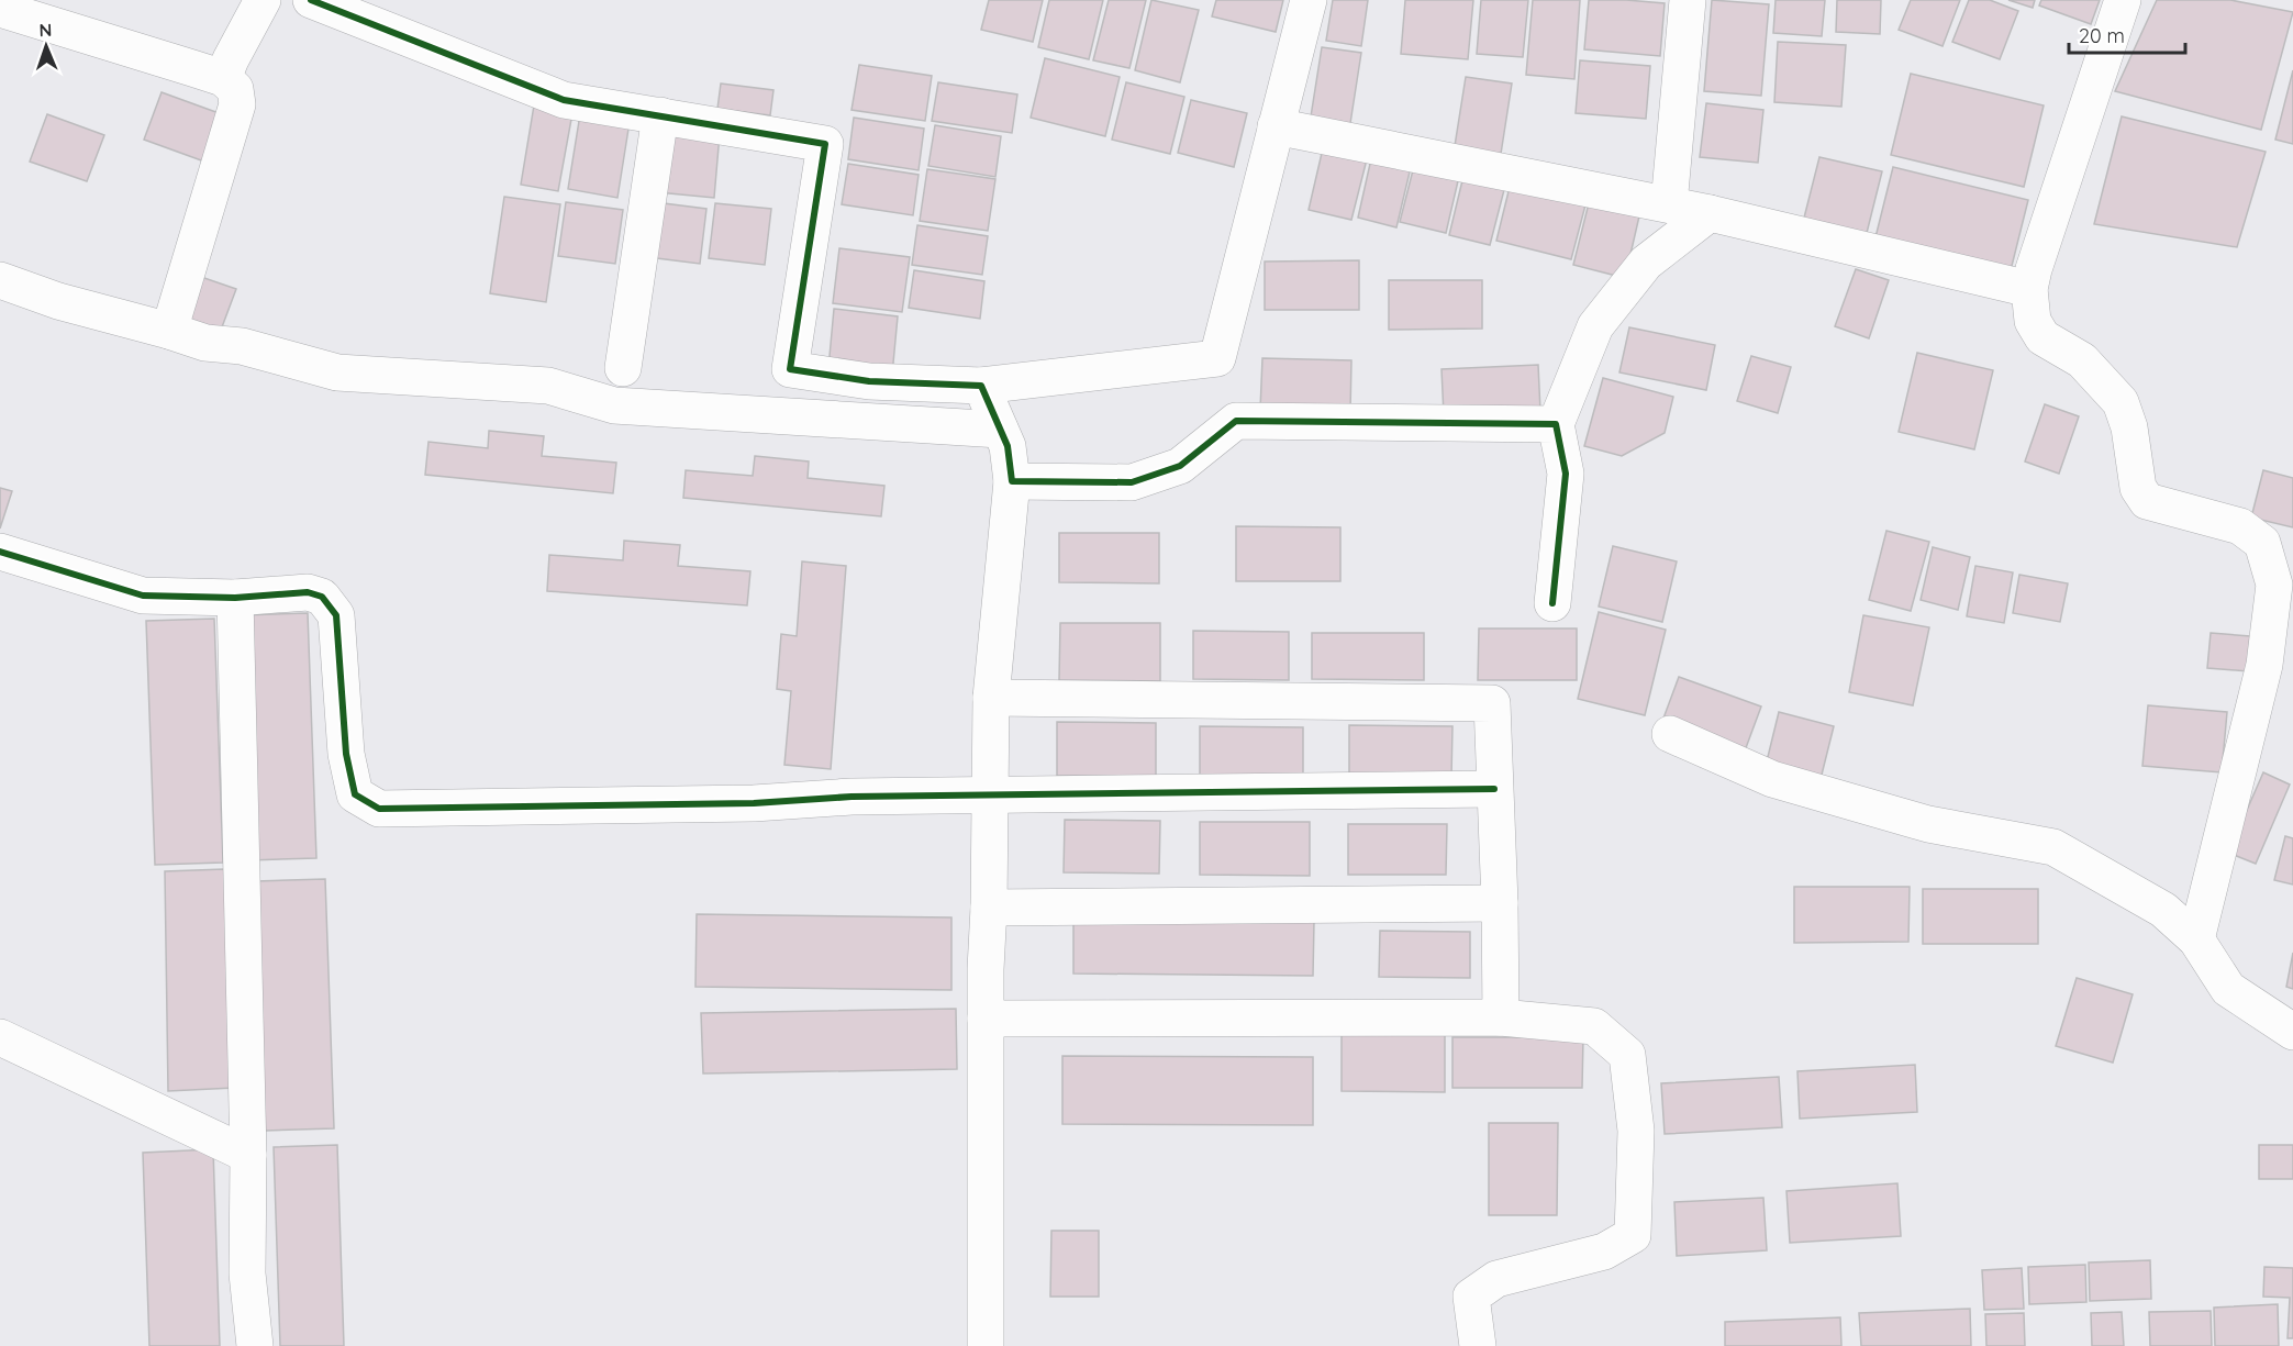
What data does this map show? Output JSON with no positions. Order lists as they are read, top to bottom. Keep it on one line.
{"scale_bar":"20 m","north":"top"}
